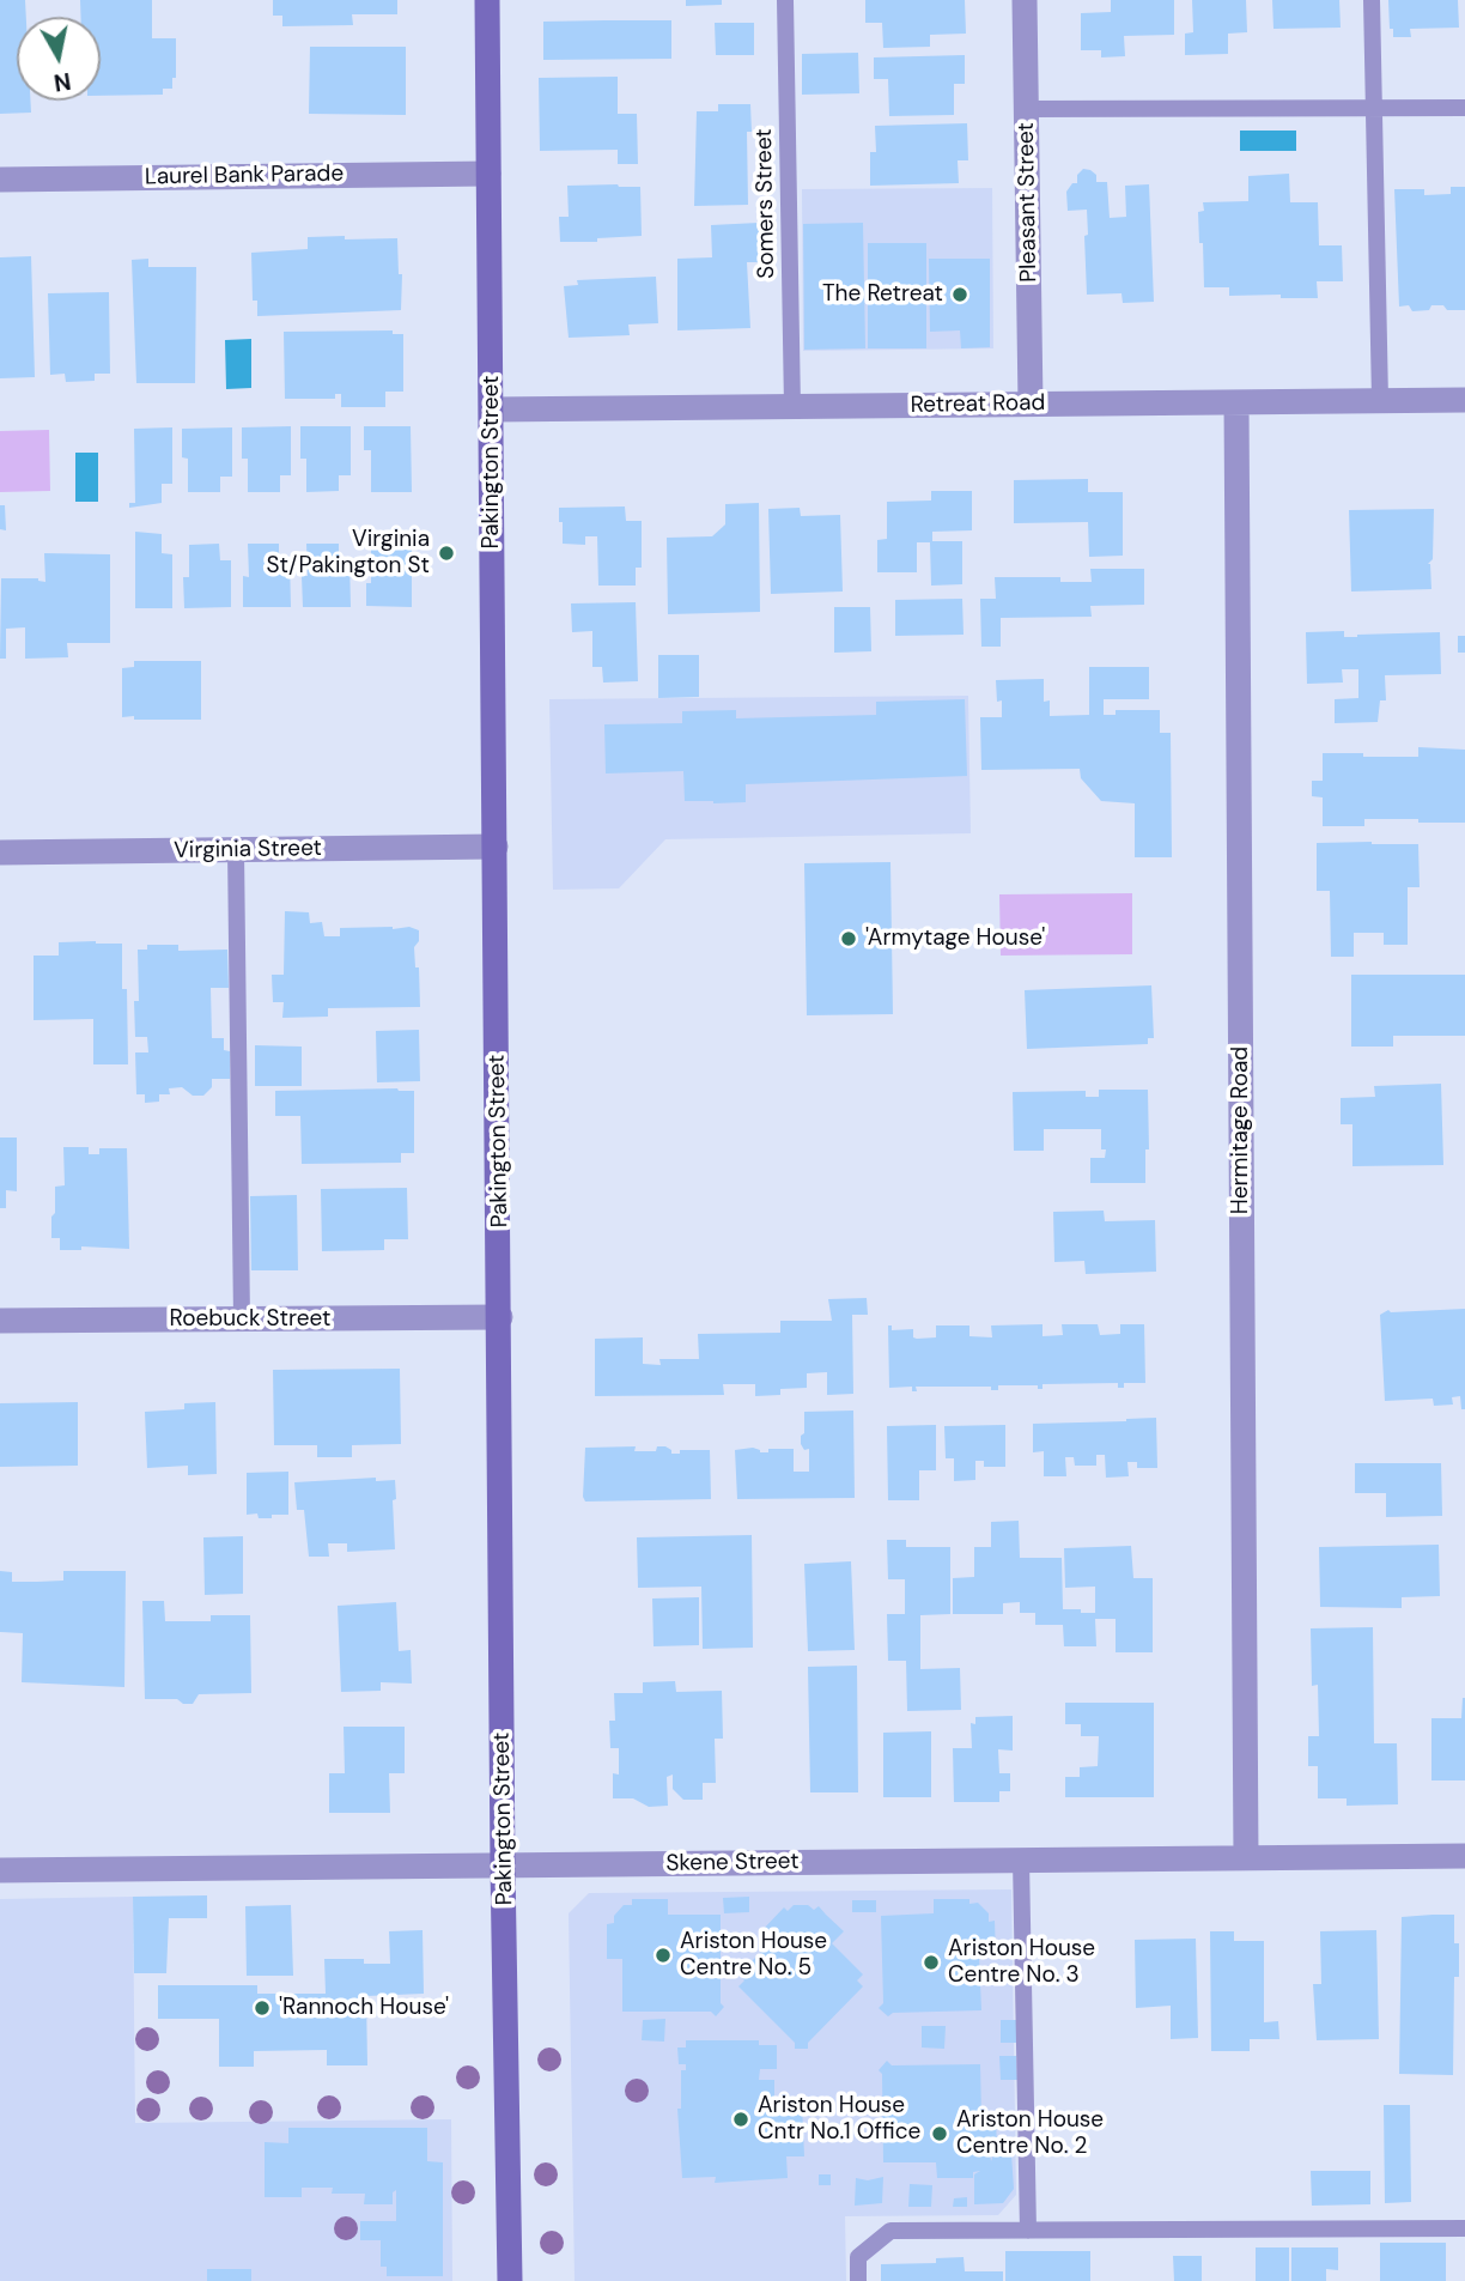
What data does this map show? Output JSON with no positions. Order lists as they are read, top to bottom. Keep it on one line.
{"streets":{"street":["Laurel Bank Parade","Pleasant Street","Retreat Road","Pakington Street","Virginia Street","Hermitage Road","Roebuck Street","Skene Street"],"lane":["Somers Street"]},"crossings":[["Laurel Bank Parade","Pakington Street"],["Pleasant Street","Retreat Road"],["Somers Street","Retreat Road"],["Retreat Road","Pakington Street"],["Retreat Road","Hermitage Road"],["Pakington Street","Virginia Street"],["Pakington Street","Roebuck Street"],["Pakington Street","Skene Street"],["Hermitage Road","Skene Street"]],"places":["The Retreat","Virginia St/Pakington St","'Armytage House'","Ariston House Centre No. 5","Ariston House Centre No. 3","'Rannoch House'","Ariston House Cntr No.1 Office","Ariston House Centre No. 2"],"north":"bottom"}
